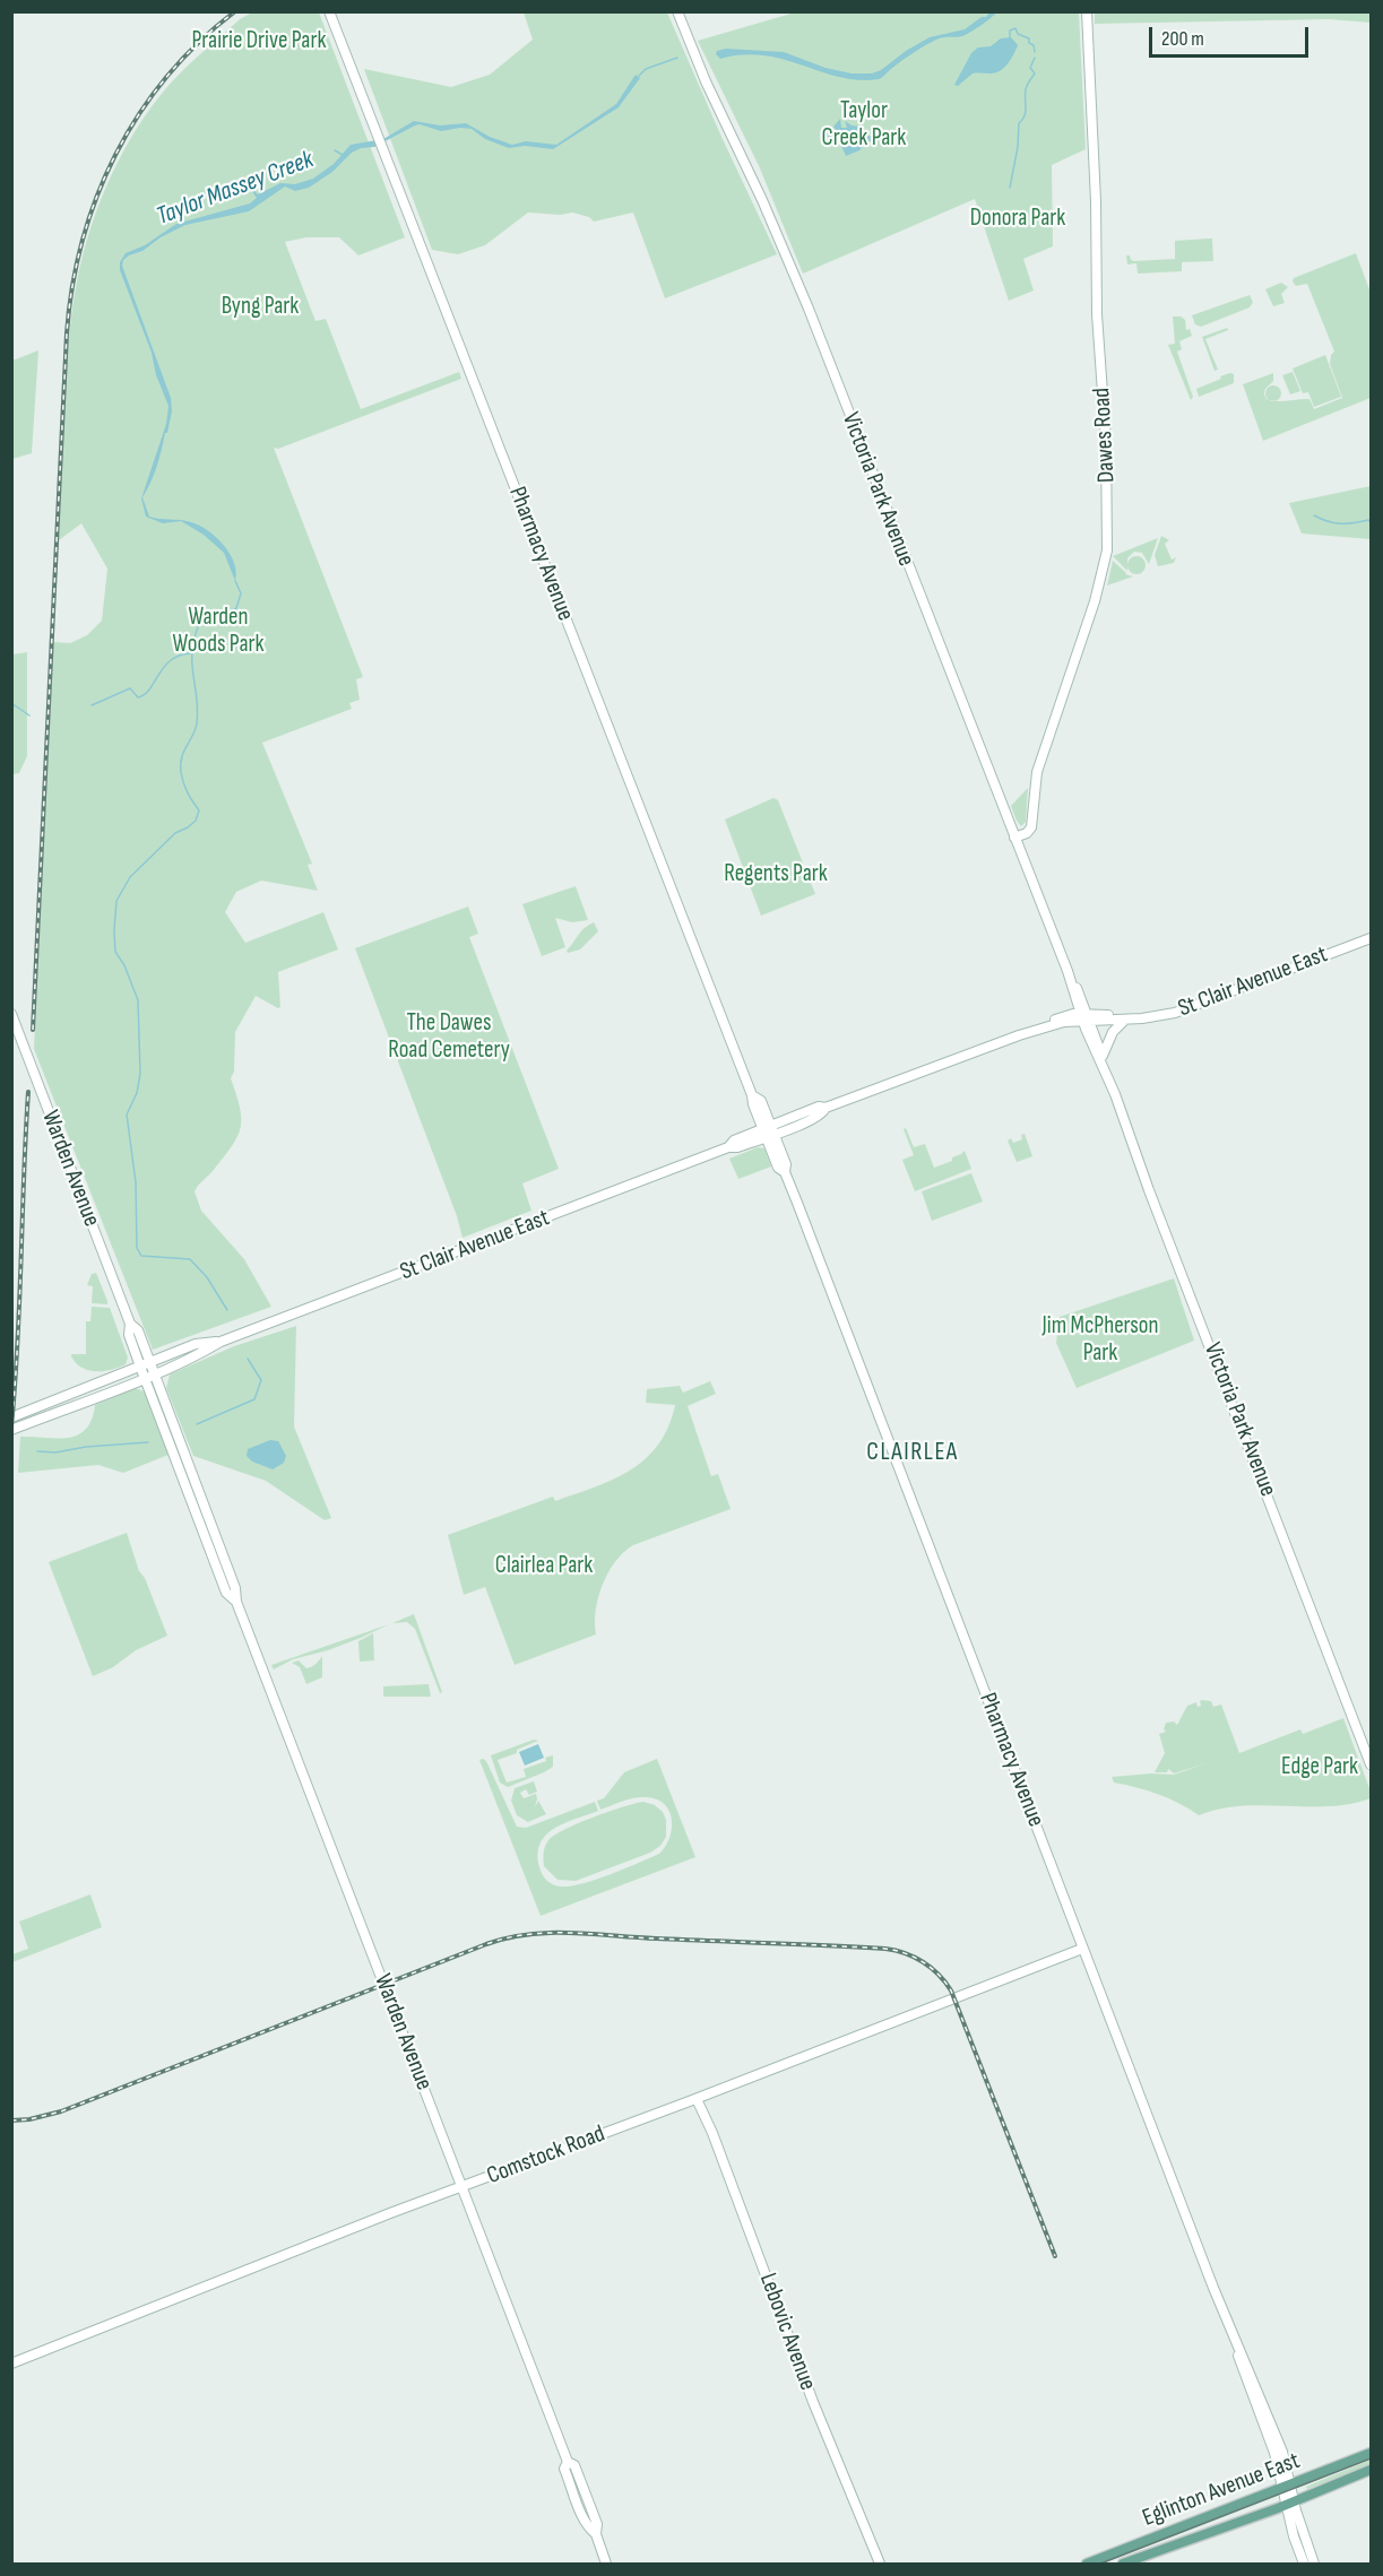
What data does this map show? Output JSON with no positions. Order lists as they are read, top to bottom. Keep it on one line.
{"streets":{"main road":["Dawes Road","Victoria Park Avenue","Pharmacy Avenue","St Clair Avenue East","Warden Avenue","Comstock Road","Lebovic Avenue","Eglinton Avenue East"]},"crossings":[["Dawes Road","Victoria Park Avenue"],["Victoria Park Avenue","St Clair Avenue East"],["Pharmacy Avenue","St Clair Avenue East"],["Pharmacy Avenue","Comstock Road"],["Pharmacy Avenue","Eglinton Avenue East"],["St Clair Avenue East","Warden Avenue"],["Warden Avenue","Comstock Road"],["Comstock Road","Lebovic Avenue"]],"districts":["CLAIRLEA"],"water":["Taylor Massey Creek"],"parks":["Prairie Drive Park","Taylor Creek Park","Donora Park","Byng Park","Warden Woods Park","Regents Park","The Dawes Road Cemetery","Jim McPherson Park","Clairlea Park","Edge Park"],"scale_bar":"200 m"}
